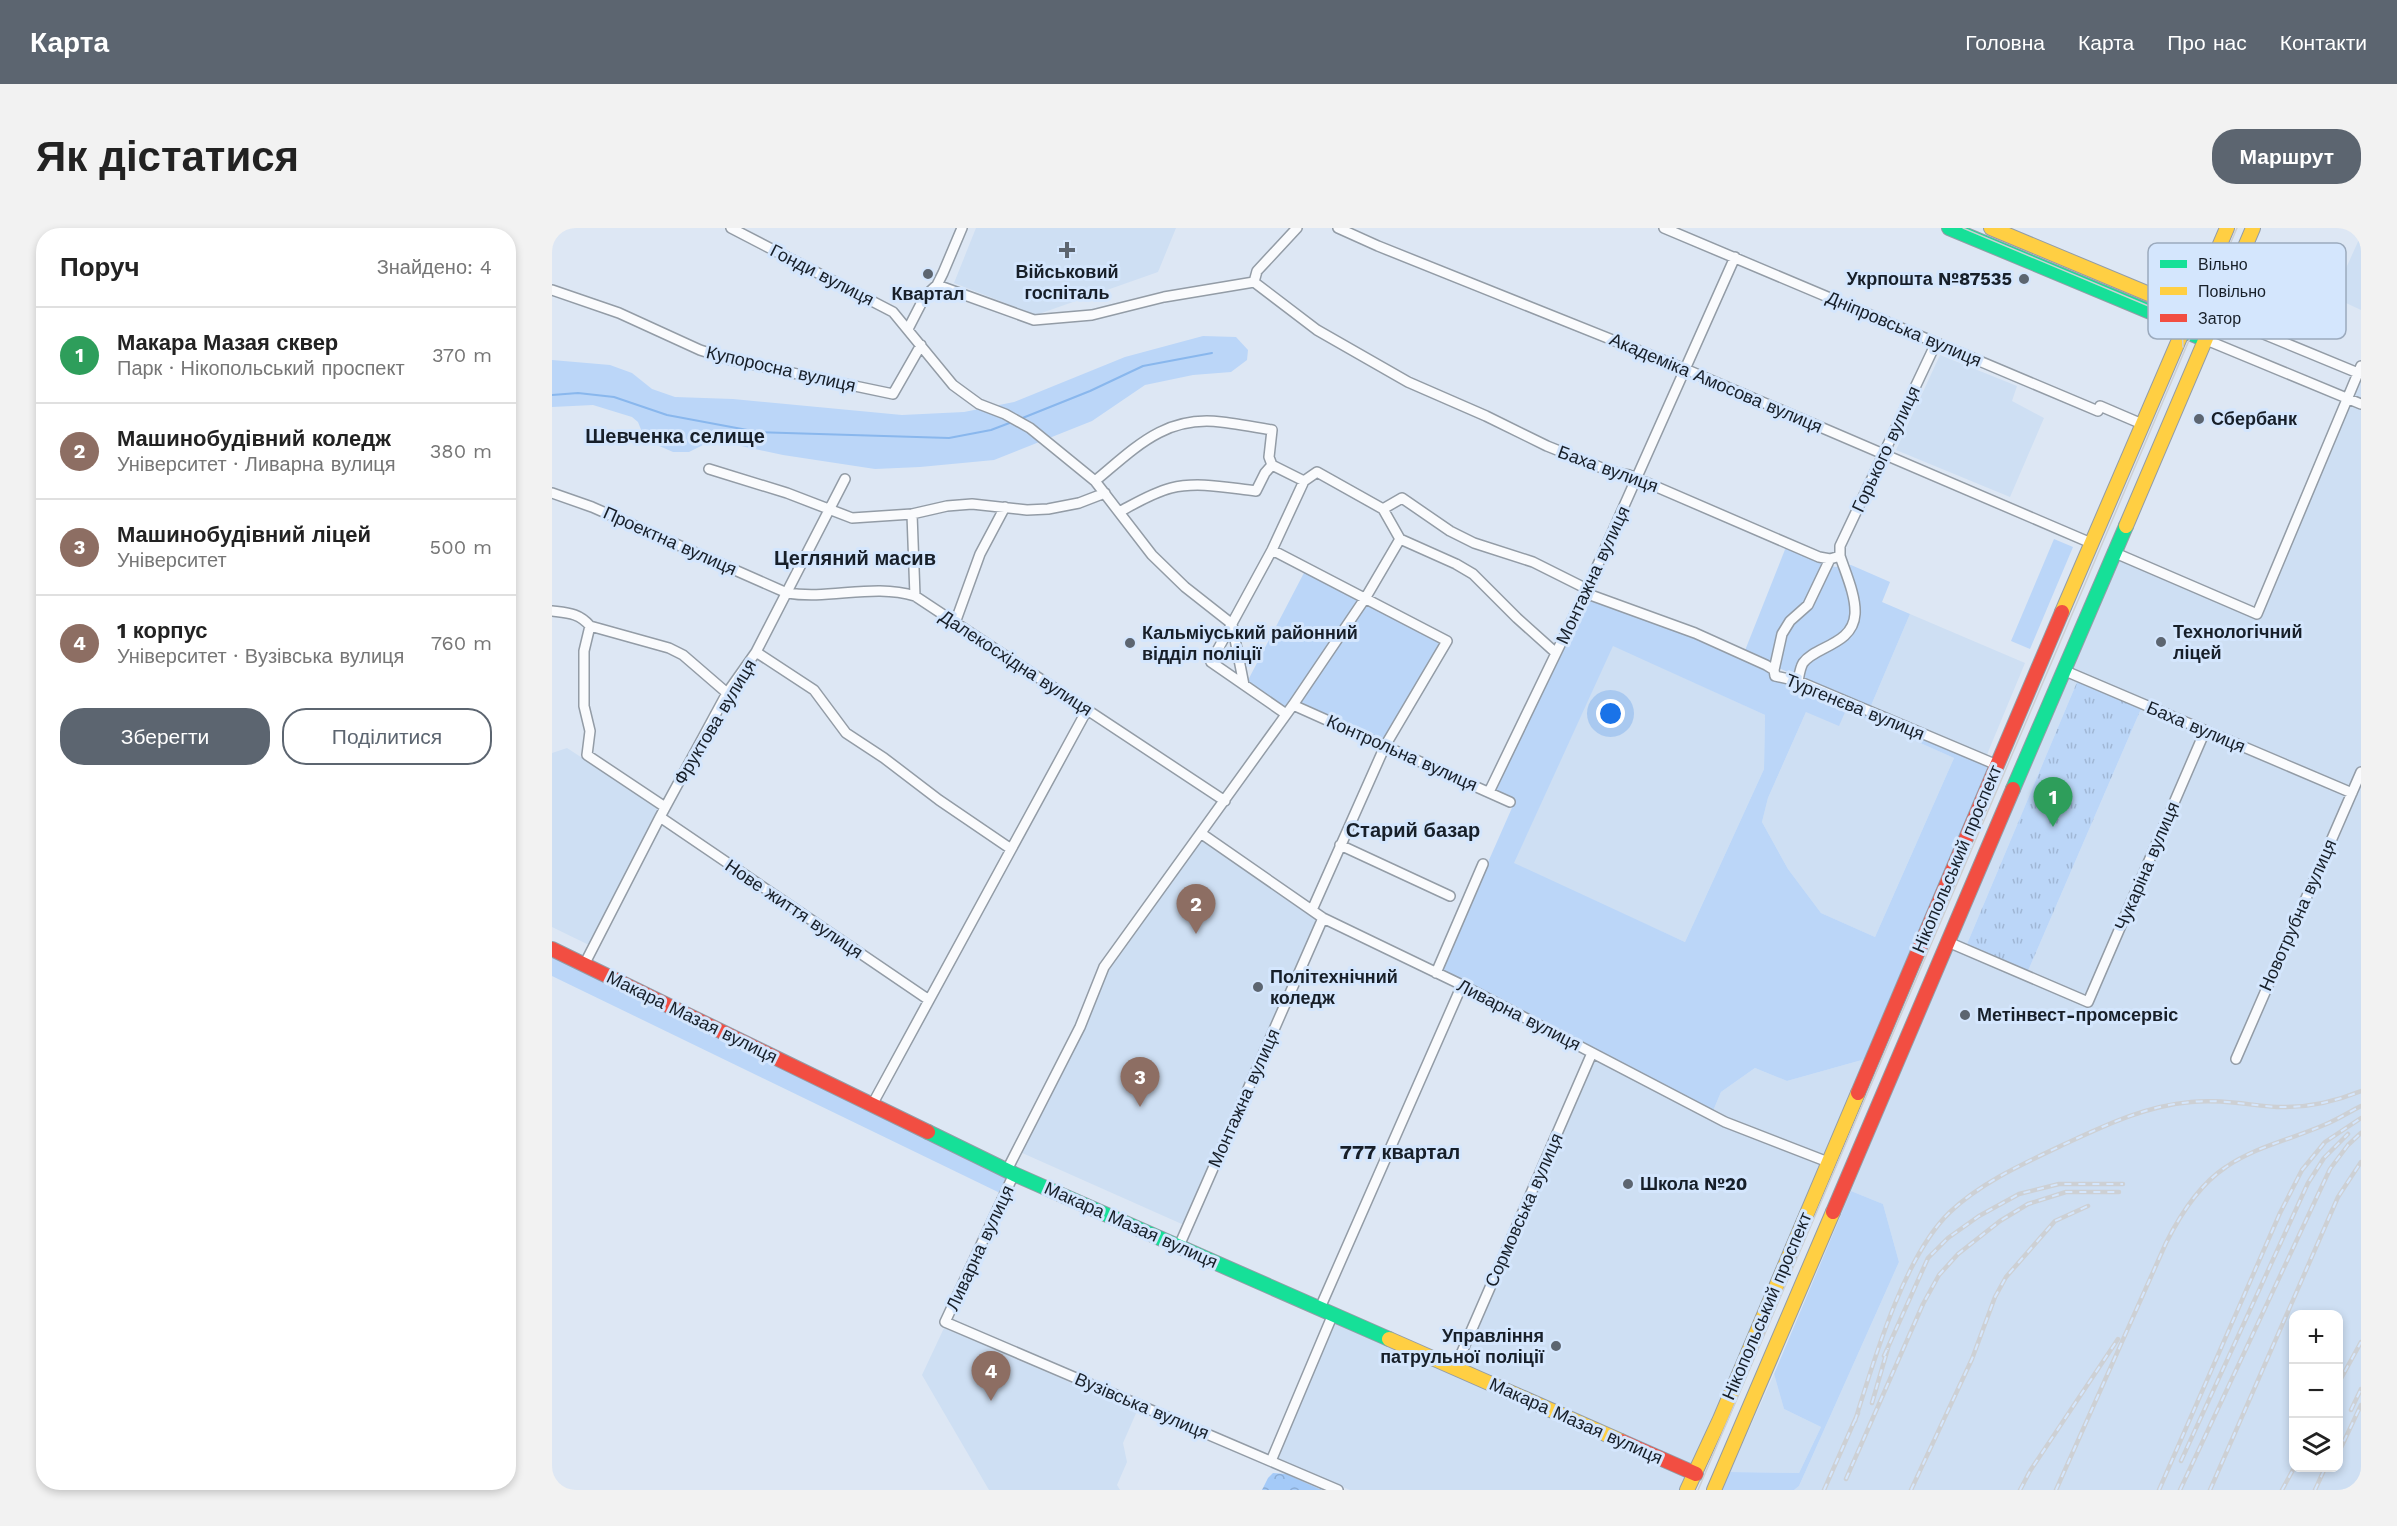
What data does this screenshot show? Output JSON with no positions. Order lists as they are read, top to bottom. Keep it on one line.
{"streets":{"main road":["Баха вулиця","Нікопольський проспект","Ливарна вулиця","Макара Мазая вулиця"],"street":["Гонди вулиця","Дніпровська вулиця","Купоросна вулиця","Академіка Амосова вулиця","Горького вулиця","Проектна вулиця","Монтажна вулиця","Далекосхідна вулиця","Тургенєва вулиця","Фруктова вулиця","Контрольна вулиця","Чукаріна вулиця","Нове життя вулиця","Новотрубна вулиця","Сормовська вулиця","Вузівська вулиця"]},"crossings":[["Гонди вулиця","Купоросна вулиця"],["Дніпровська вулиця","Горького вулиця"],["Дніпровська вулиця","Монтажна вулиця"],["Дніпровська вулиця","Нікопольський проспект"],["Академіка Амосова вулиця","Горького вулиця"],["Академіка Амосова вулиця","Монтажна вулиця"],["Академіка Амосова вулиця","Нікопольський проспект"],["Баха вулиця","Монтажна вулиця"],["Баха вулиця","Нікопольський проспект"],["Баха вулиця","Чукаріна вулиця"],["Баха вулиця","Новотрубна вулиця"],["Проектна вулиця","Далекосхідна вулиця"],["Проектна вулиця","Фруктова вулиця"],["Монтажна вулиця","Тургенєва вулиця"],["Монтажна вулиця","Контрольна вулиця"],["Монтажна вулиця","Ливарна вулиця"],["Монтажна вулиця","Макара Мазая вулиця"],["Далекосхідна вулиця","Фруктова вулиця"],["Далекосхідна вулиця","Ливарна вулиця"],["Тургенєва вулиця","Нікопольський проспект"],["Фруктова вулиця","Нове життя вулиця"],["Фруктова вулиця","Макара Мазая вулиця"],["Контрольна вулиця","Ливарна вулиця"],["Нікопольський проспект","Чукаріна вулиця"],["Нікопольський проспект","Ливарна вулиця"],["Нікопольський проспект","Макара Мазая вулиця"],["Ливарна вулиця","Макара Мазая вулиця"],["Ливарна вулиця","Сормовська вулиця"],["Ливарна вулиця","Вузівська вулиця"],["Макара Мазая вулиця","Сормовська вулиця"]],"districts":["Шевченка селище","Цегляний масив","Старий базар","777 квартал"],"places":{"health":["Військовий госпіталь"],"other":["Квартал","Укрпошта №87535","Сбербанк","Технологічний ліцей","Кальміуський районний відділ поліції","Політехнічний коледж","Метінвест-промсервіс","Школа №20","Управління патрульної поліції"]},"legend":["Вільно","Повільно","Затор"],"page":{"header":"Карта","nav":["Головна","Карта","Про нас","Контакти"],"buttons":["Маршрут",["Зберегти","Поділитися"]],"title":"Як дістатися","heading":["Поруч","Знайдено: 4"],"list":[{"mark":"1","name":"Макара Мазая сквер","note":"Парк · Нікопольський проспект","value":"370 m"},{"mark":"2","name":"Машинобудівний коледж","note":"Університет · Ливарна вулиця","value":"380 m"},{"mark":"3","name":"Машинобудівний ліцей","note":"Університет","value":"500 m"},{"mark":"4","name":"1 корпус","note":"Університет · Вузівська вулиця","value":"760 m"}],"pins":["1","2","3","4"],"map_buttons":["+","−"]}}
